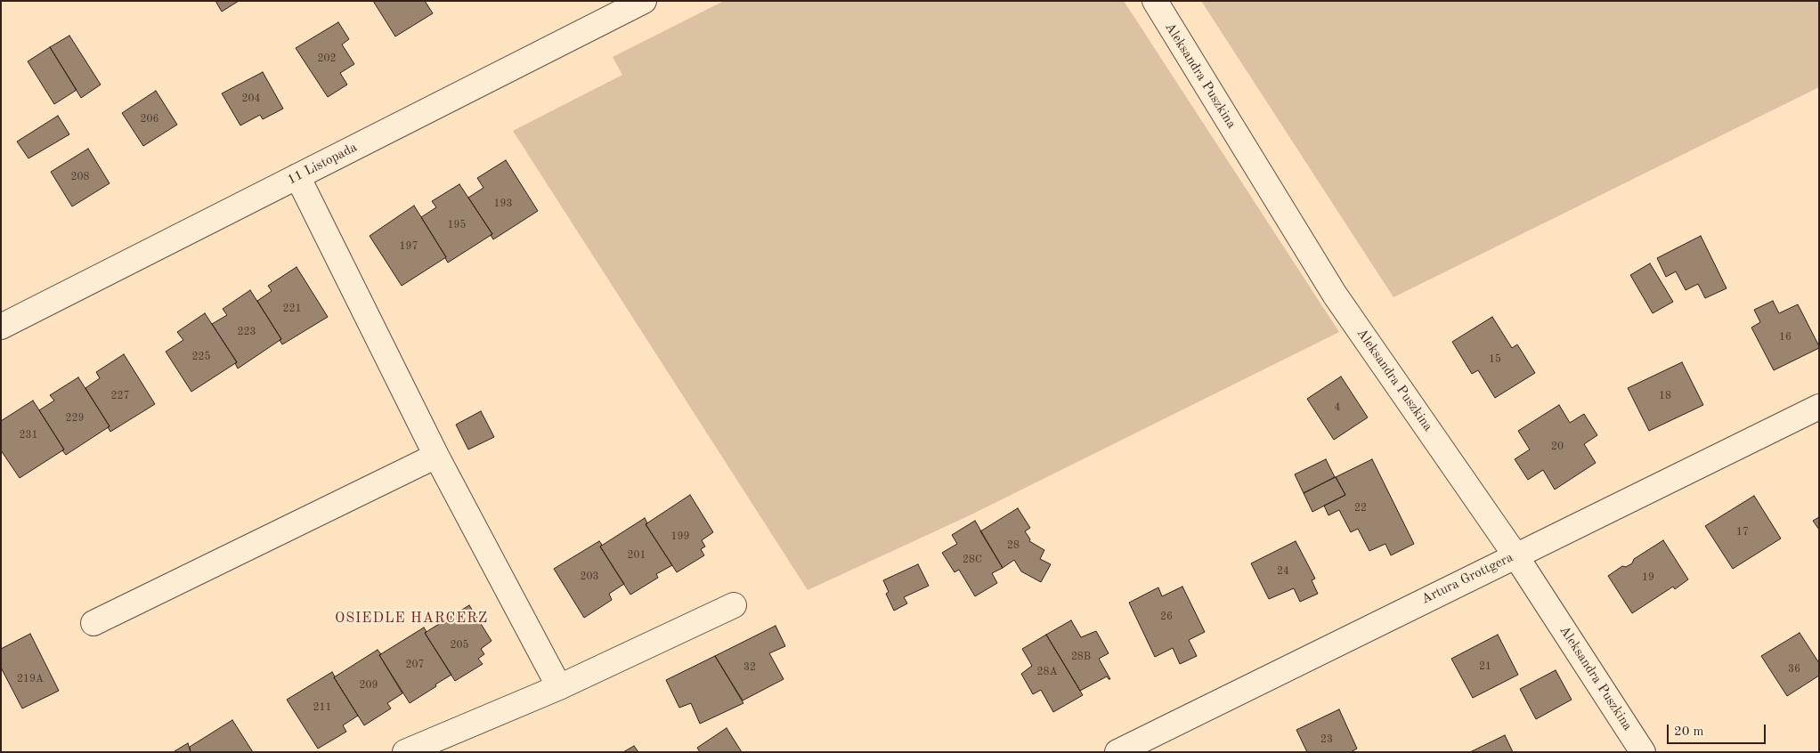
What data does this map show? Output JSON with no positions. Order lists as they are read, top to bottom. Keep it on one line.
{"streets":{"street":["Aleksandra Puszkina","11 Listopada","Artura Grottgera"]},"crossings":[["Aleksandra Puszkina","Artura Grottgera"]],"districts":["OSIEDLE HARCERZ"],"house_numbers":["202","204","206","208","193","195","197","221","223","16","225","15","227","18","4","229","231","20","22","17","199","28","201","28C","24","203","19","26","205","28B","207","21","32","36","28A","219A","209","211","23"],"scale_bar":"20 m"}
